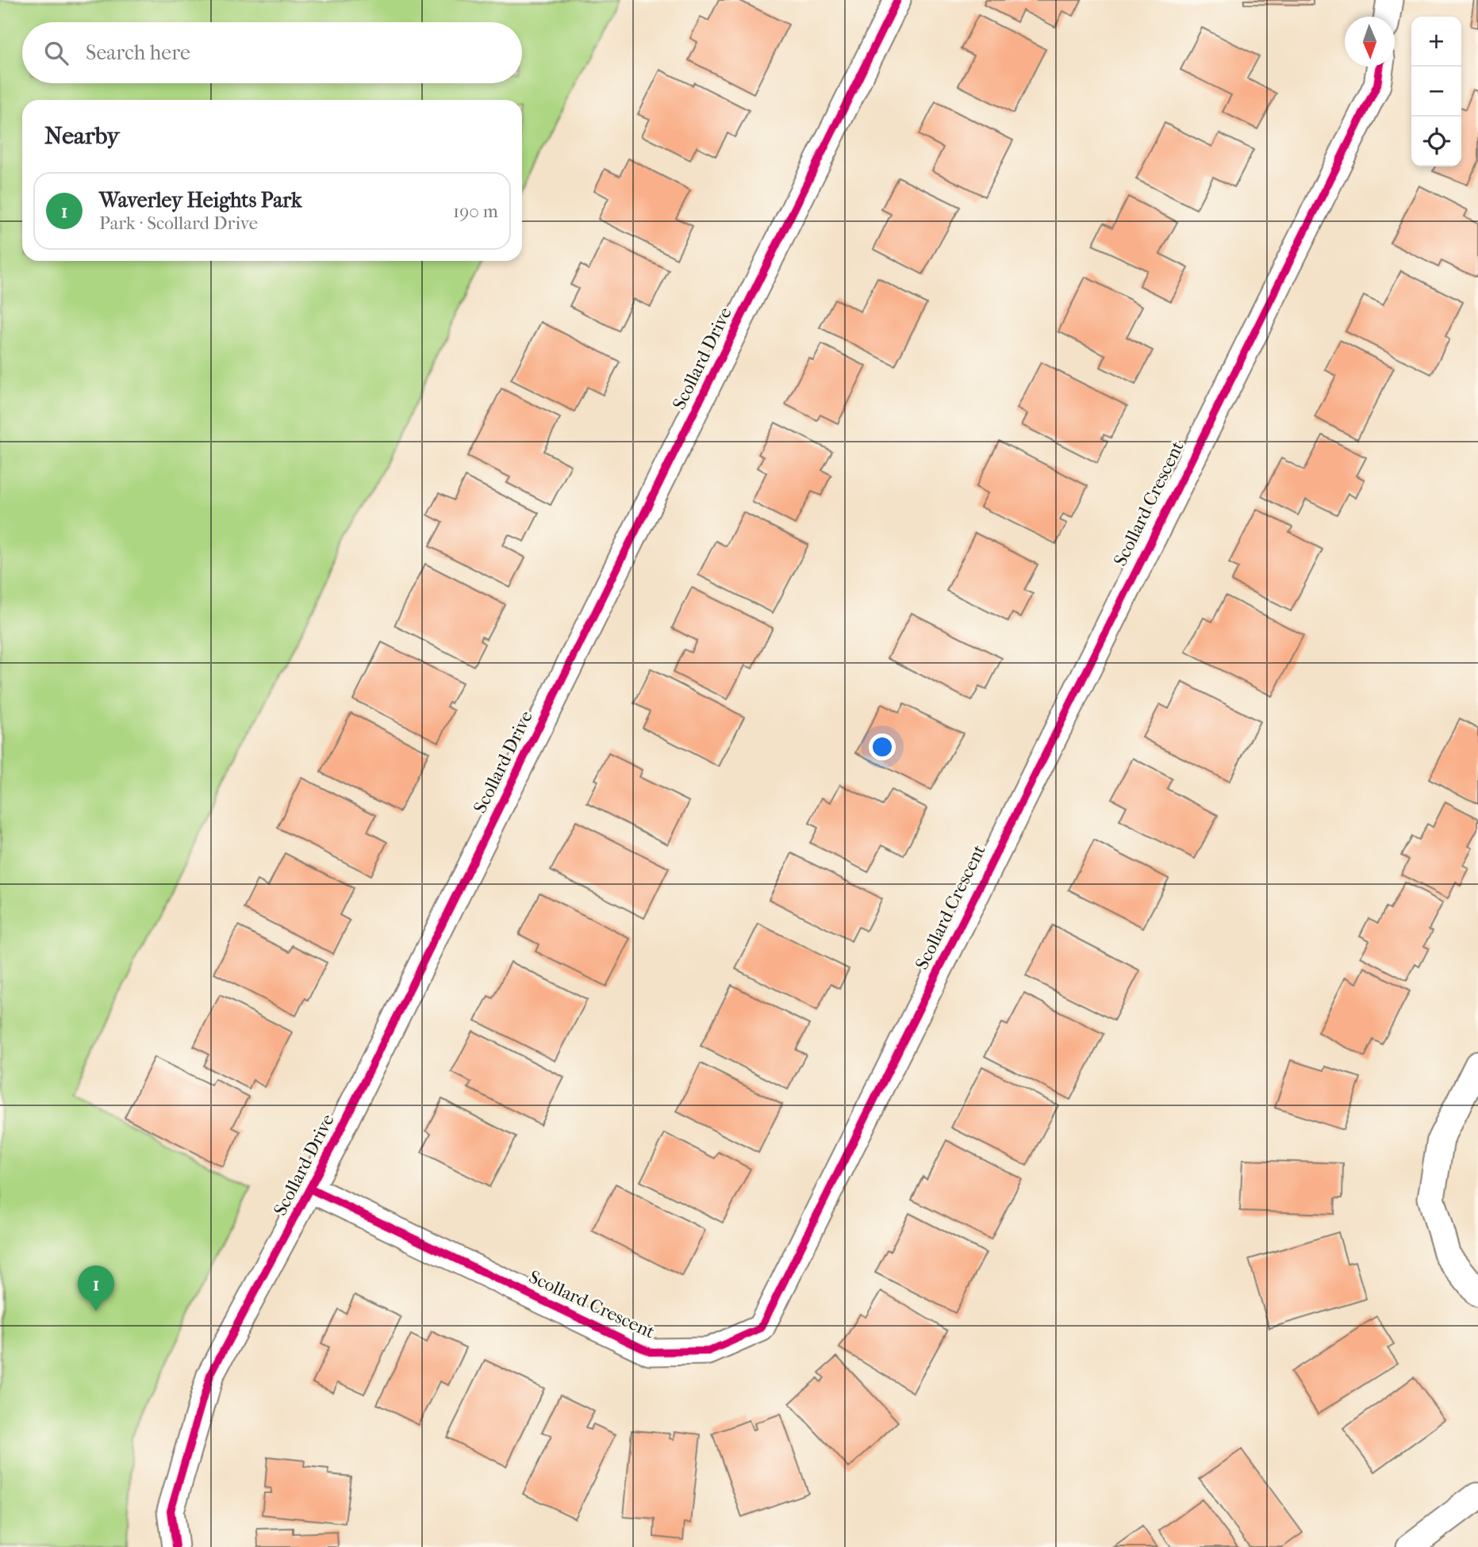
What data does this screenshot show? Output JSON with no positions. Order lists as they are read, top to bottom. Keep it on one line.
{"streets":{"street":["Scollard Drive","Scollard Crescent"]},"crossings":[["Scollard Drive","Scollard Crescent"]],"north":"bottom","page":{"map_buttons":["+","−"],"search":"Search here","heading":"Nearby","list":[{"mark":"1","name":"Waverley Heights Park","note":"Park · Scollard Drive","value":"190 m"}],"pins":"1"}}
